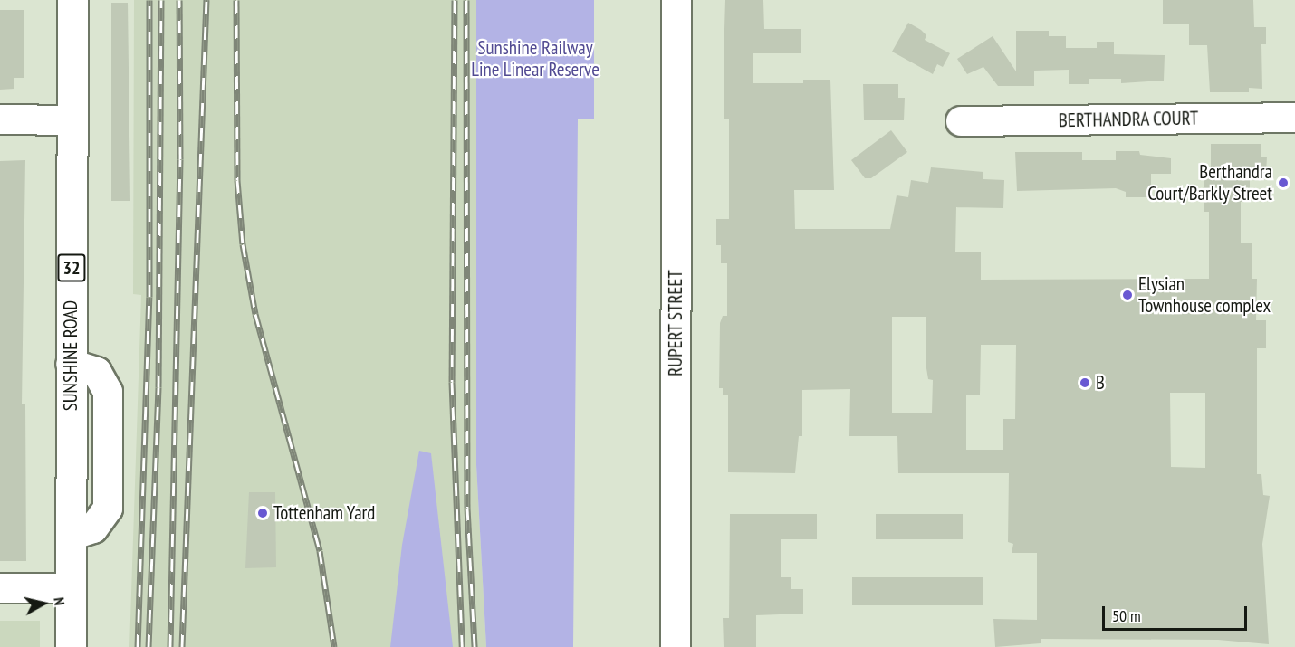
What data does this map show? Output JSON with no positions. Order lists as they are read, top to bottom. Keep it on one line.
{"streets":{"main road":["32","SUNSHINE ROAD"],"street":["BERTHANDRA COURT","RUPERT STREET"]},"parks":["Sunshine Railway Line Linear Reserve"],"places":["Berthandra Court/Barkly Street","Elysian Townhouse complex","B","Tottenham Yard"],"scale_bar":"50 m","north":"right"}
